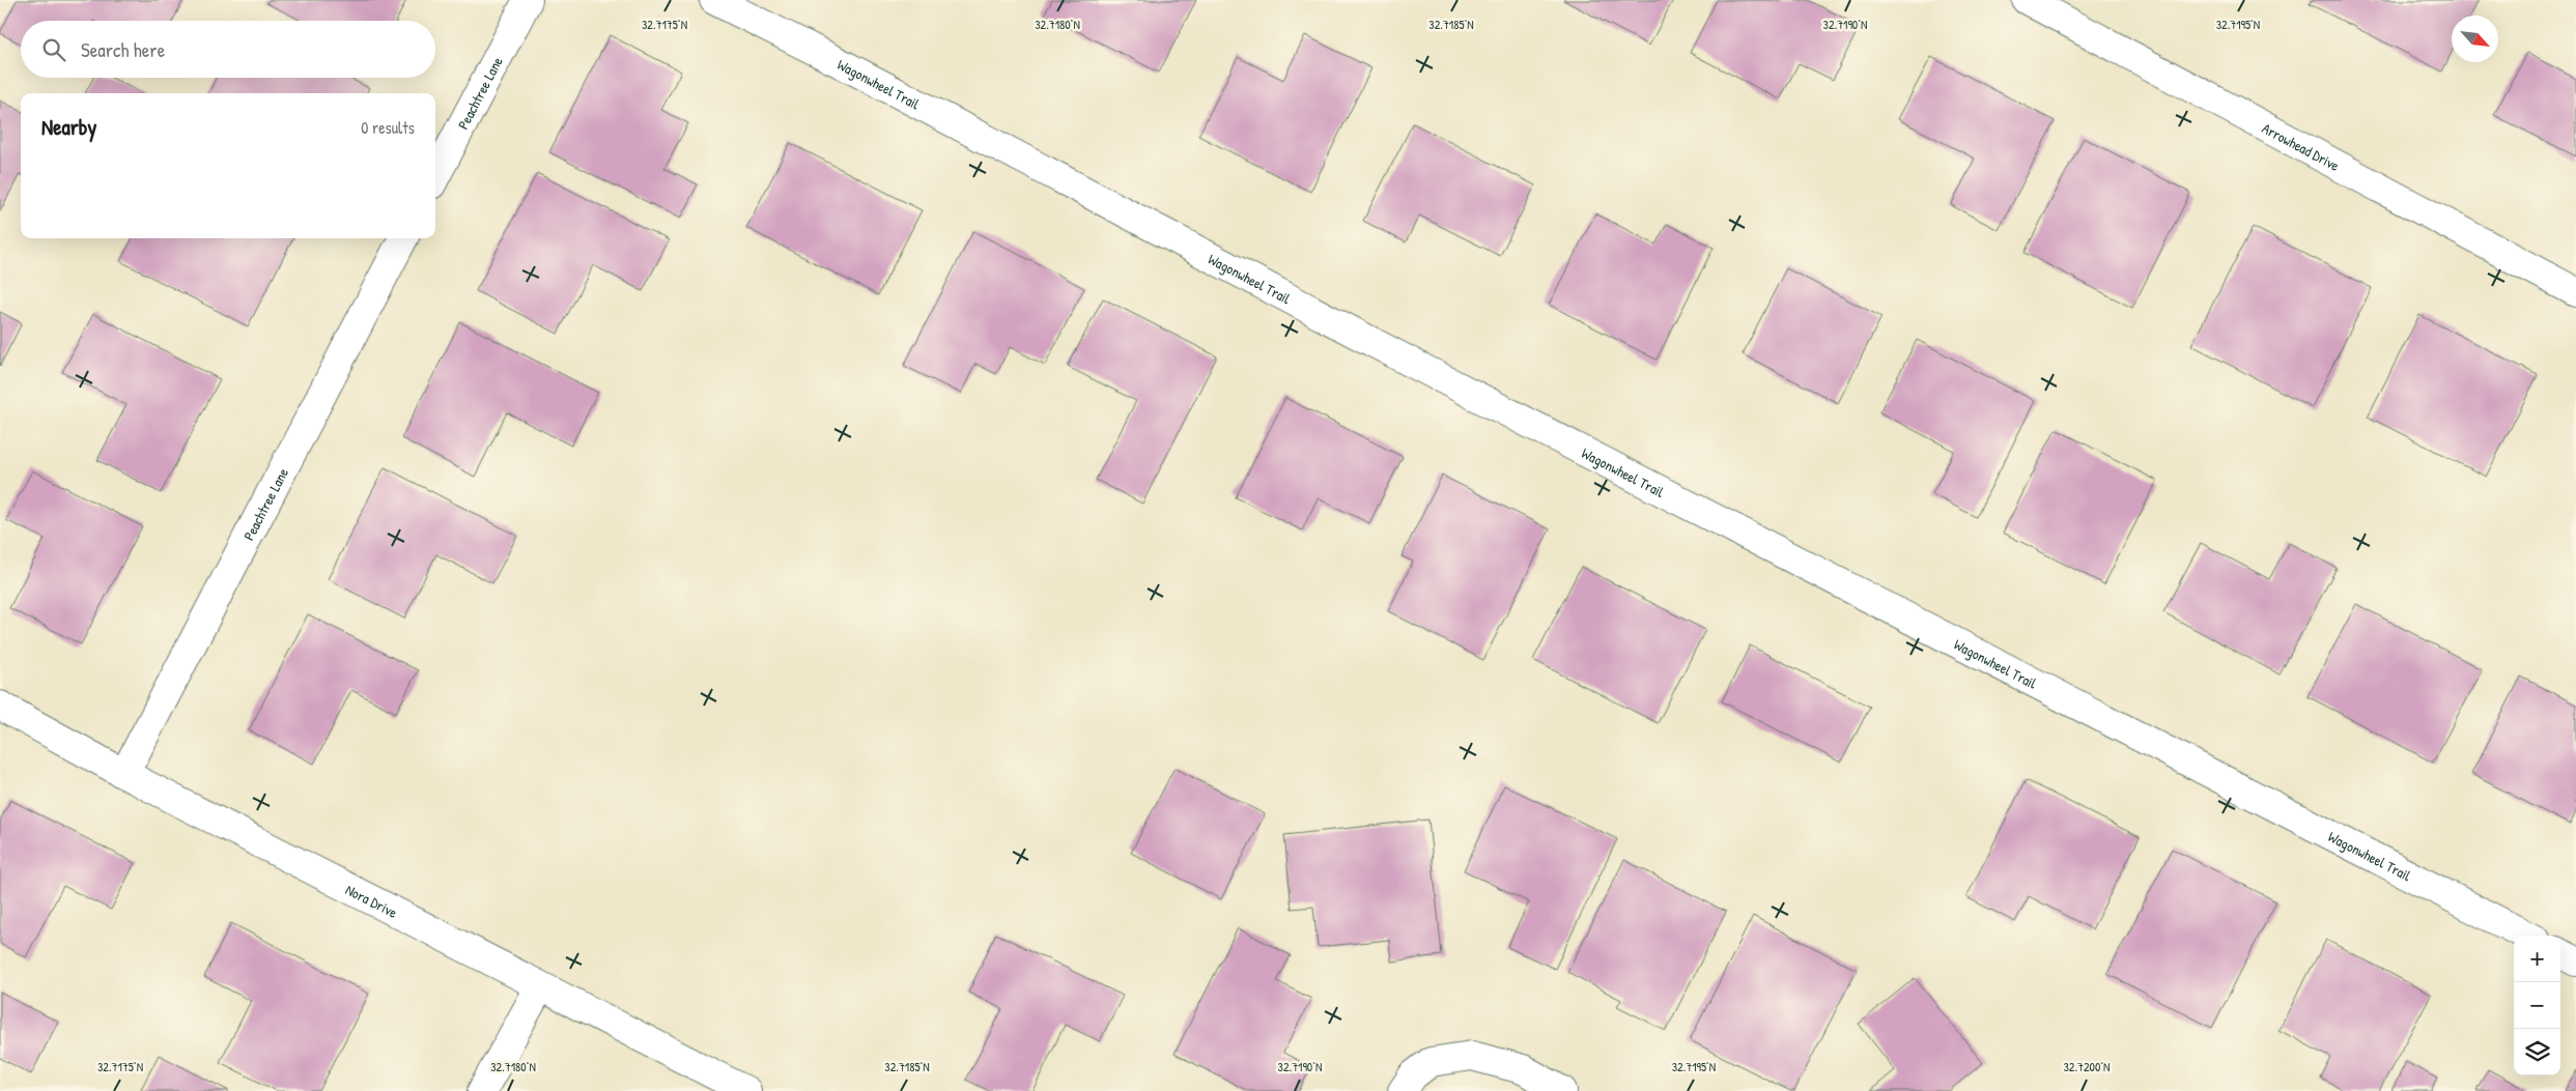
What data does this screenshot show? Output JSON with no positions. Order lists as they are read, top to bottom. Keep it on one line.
{"streets":{"street":["Wagonwheel Trail","Peachtree Lane","Arrowhead Drive","Nora Drive"]},"crossings":[["Peachtree Lane","Nora Drive"]],"north":"bottom right","page":{"search":"Search here","heading":["Nearby","0 results"],"map_buttons":["+","−"]},"coordinates":["32.7175°N","32.7180°N","32.7185°N","32.7190°N","32.7195°N","32.7200°N"]}
